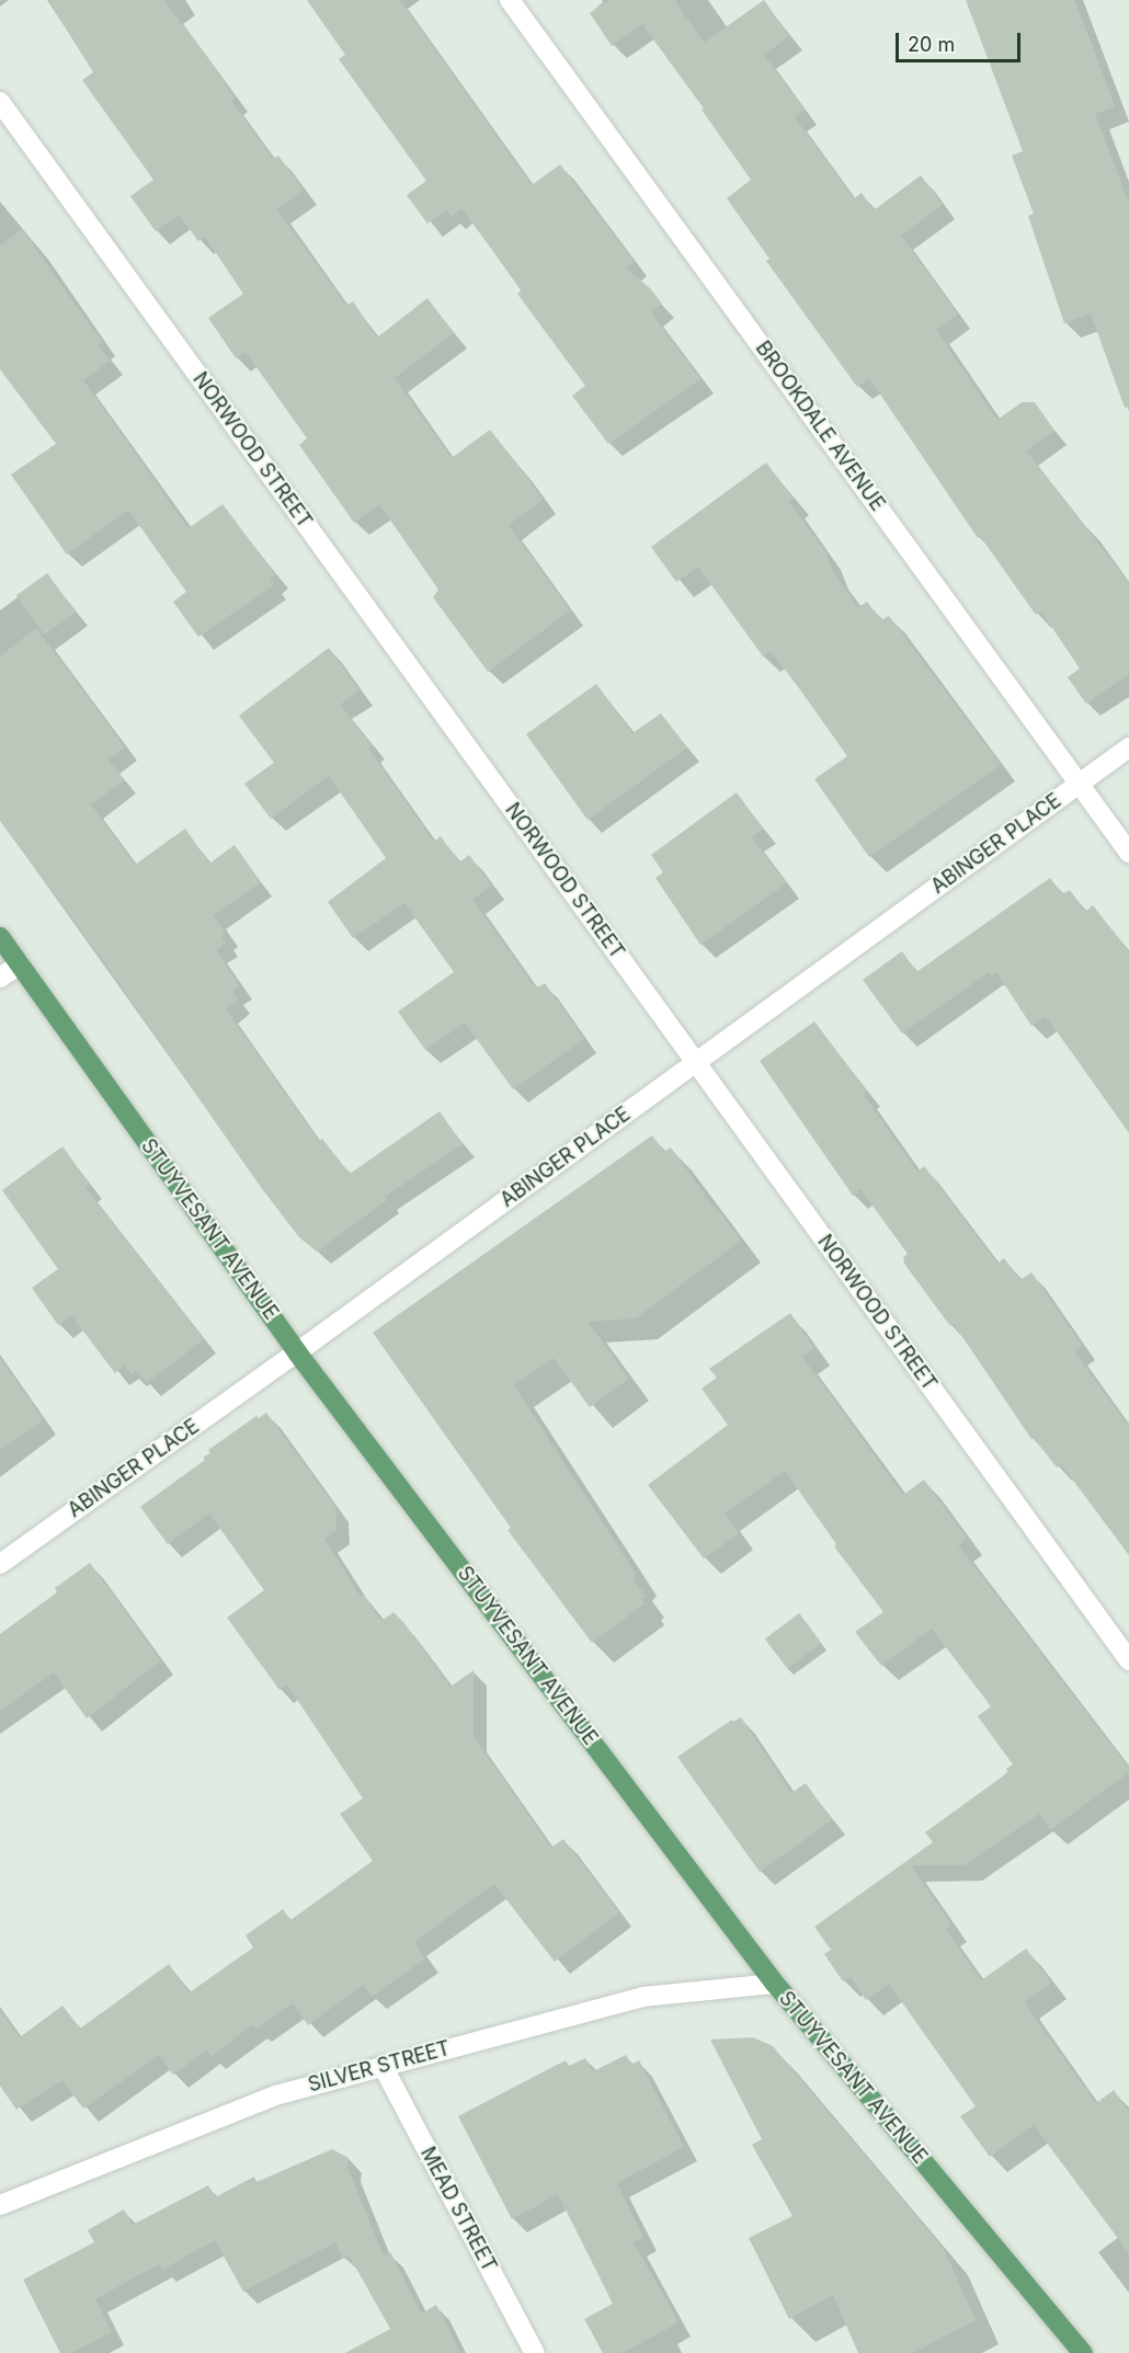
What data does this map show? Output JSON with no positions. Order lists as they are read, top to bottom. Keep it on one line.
{"streets":{"main road":["STUYVESANT AVENUE"],"street":["BROOKDALE AVENUE","NORWOOD STREET","ABINGER PLACE","SILVER STREET","MEAD STREET"]},"crossings":[["BROOKDALE AVENUE","ABINGER PLACE"],["NORWOOD STREET","ABINGER PLACE"],["ABINGER PLACE","STUYVESANT AVENUE"],["STUYVESANT AVENUE","SILVER STREET"],["SILVER STREET","MEAD STREET"]],"scale_bar":"20 m"}
